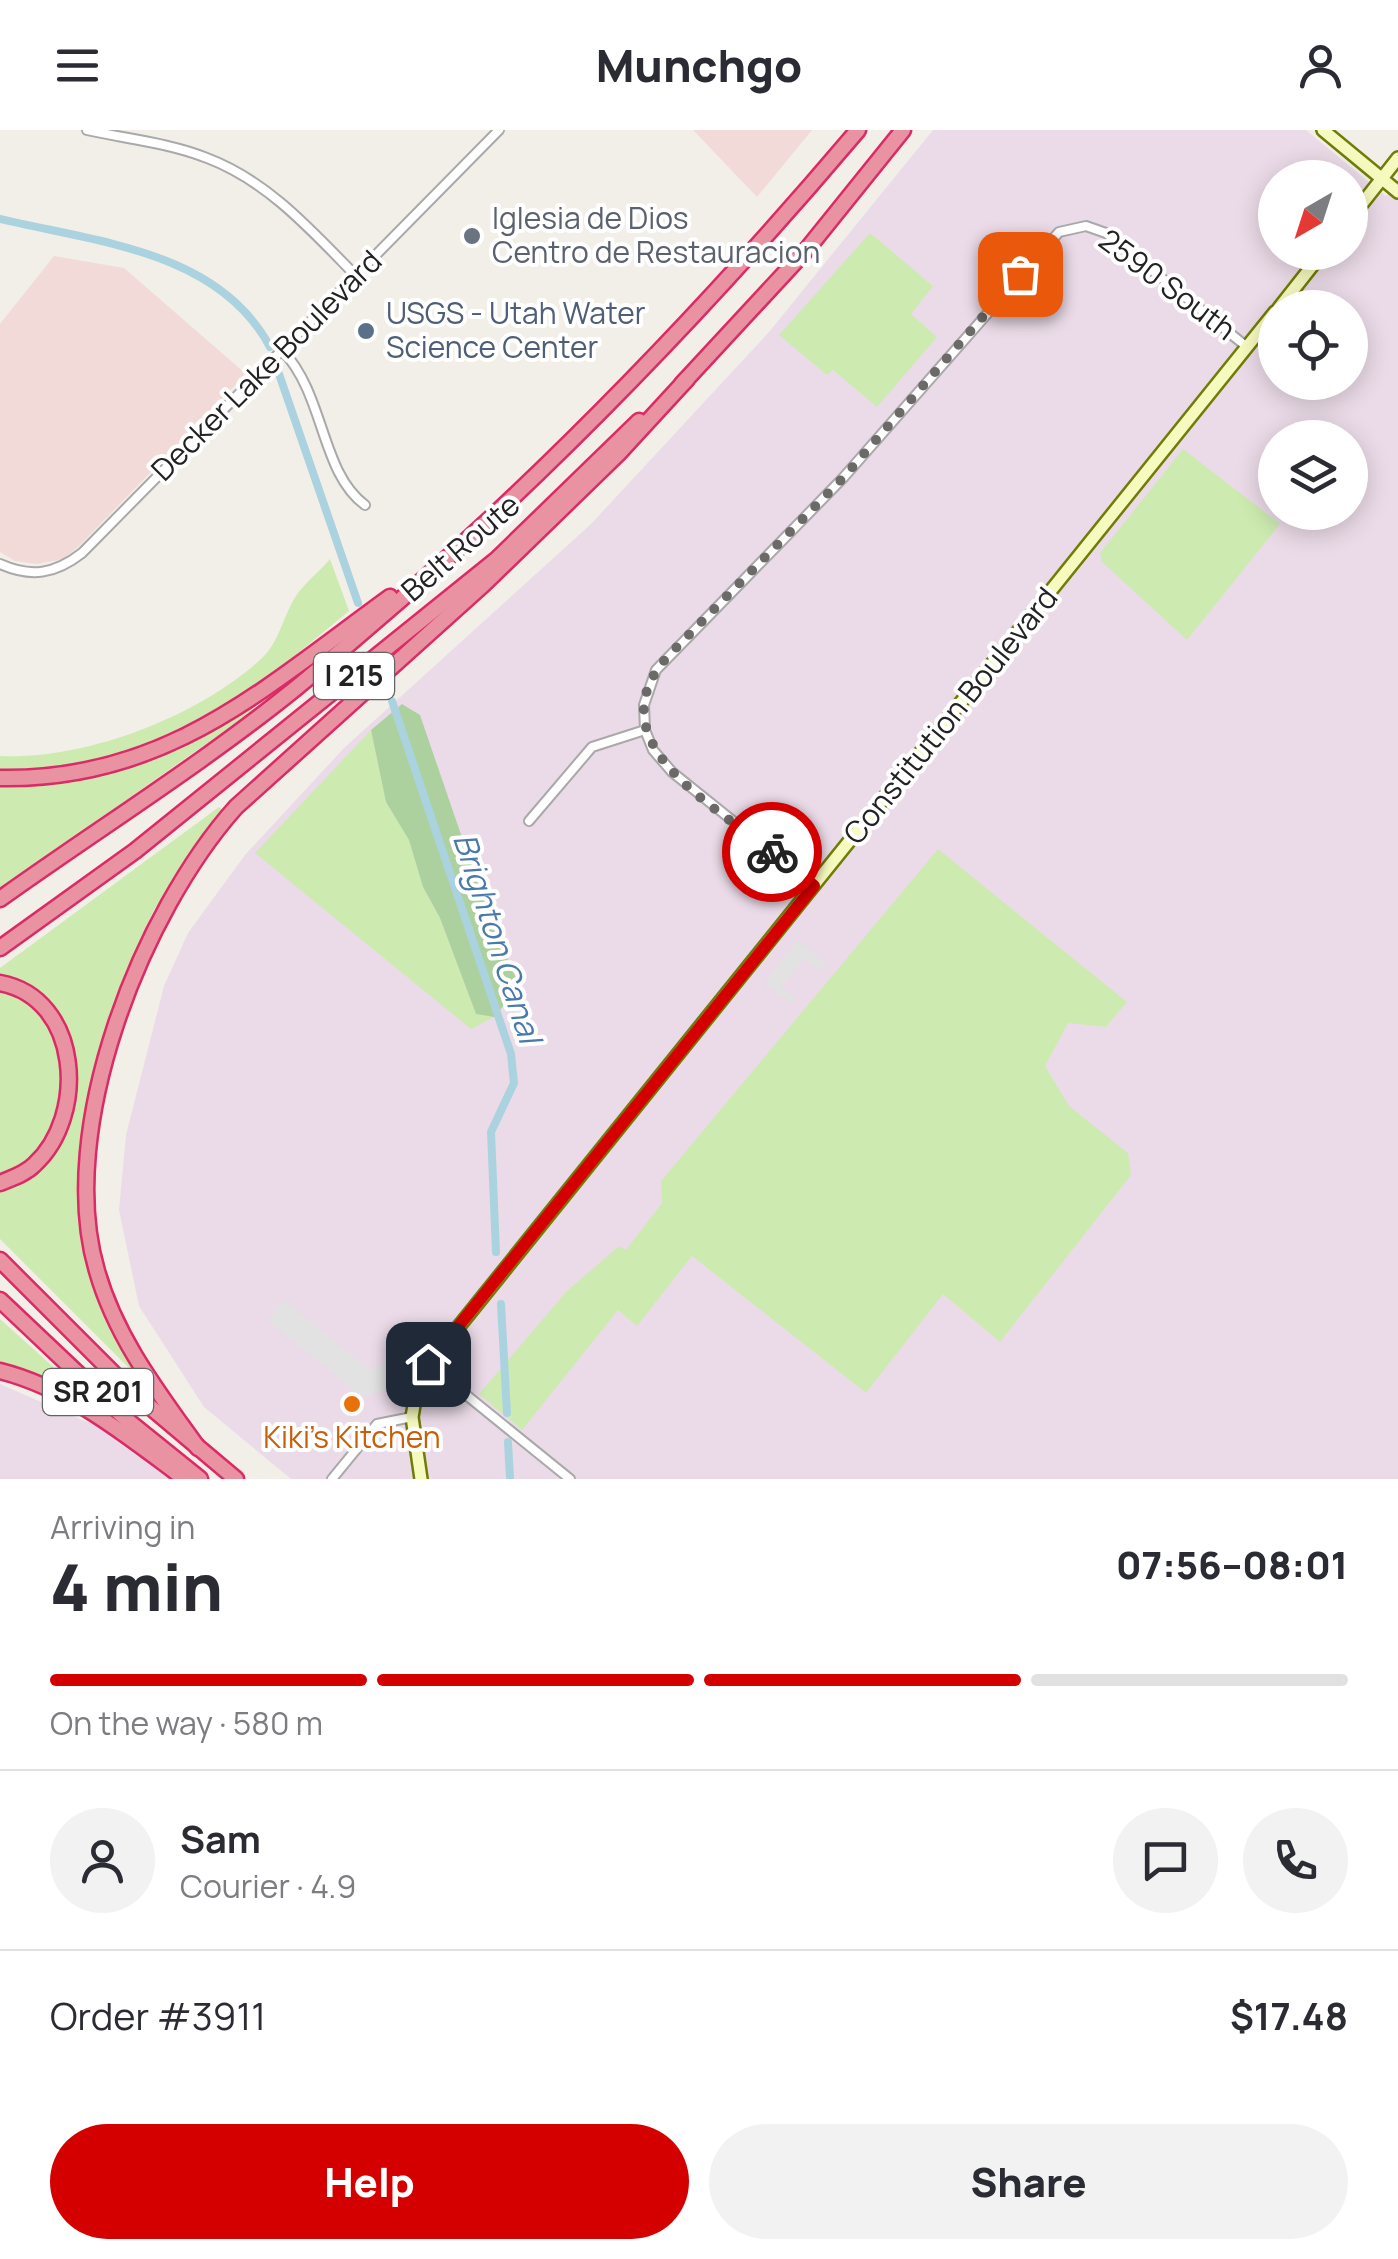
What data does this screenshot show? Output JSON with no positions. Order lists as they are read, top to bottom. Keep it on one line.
{"streets":{"highway":["Belt Route","I 215","SR 201"],"street":["2590 South","Decker Lake Boulevard","Constitution Boulevard"]},"crossings":[["2590 South","Constitution Boulevard"]],"water":["Brighton Canal"],"places":["Iglesia de Dios Centro de Restauracion","USGS - Utah Water Science Center","Kiki's Kitchen"],"north":"bottom left","page":{"header":"Munchgo","heading":["4 min","Arriving in","07:56–08:01"],"panel":["Sam","Courier · 4.9","Order #3911","$17.48"],"bar":"On the way · 580 m","buttons":["Help","Share"]}}
